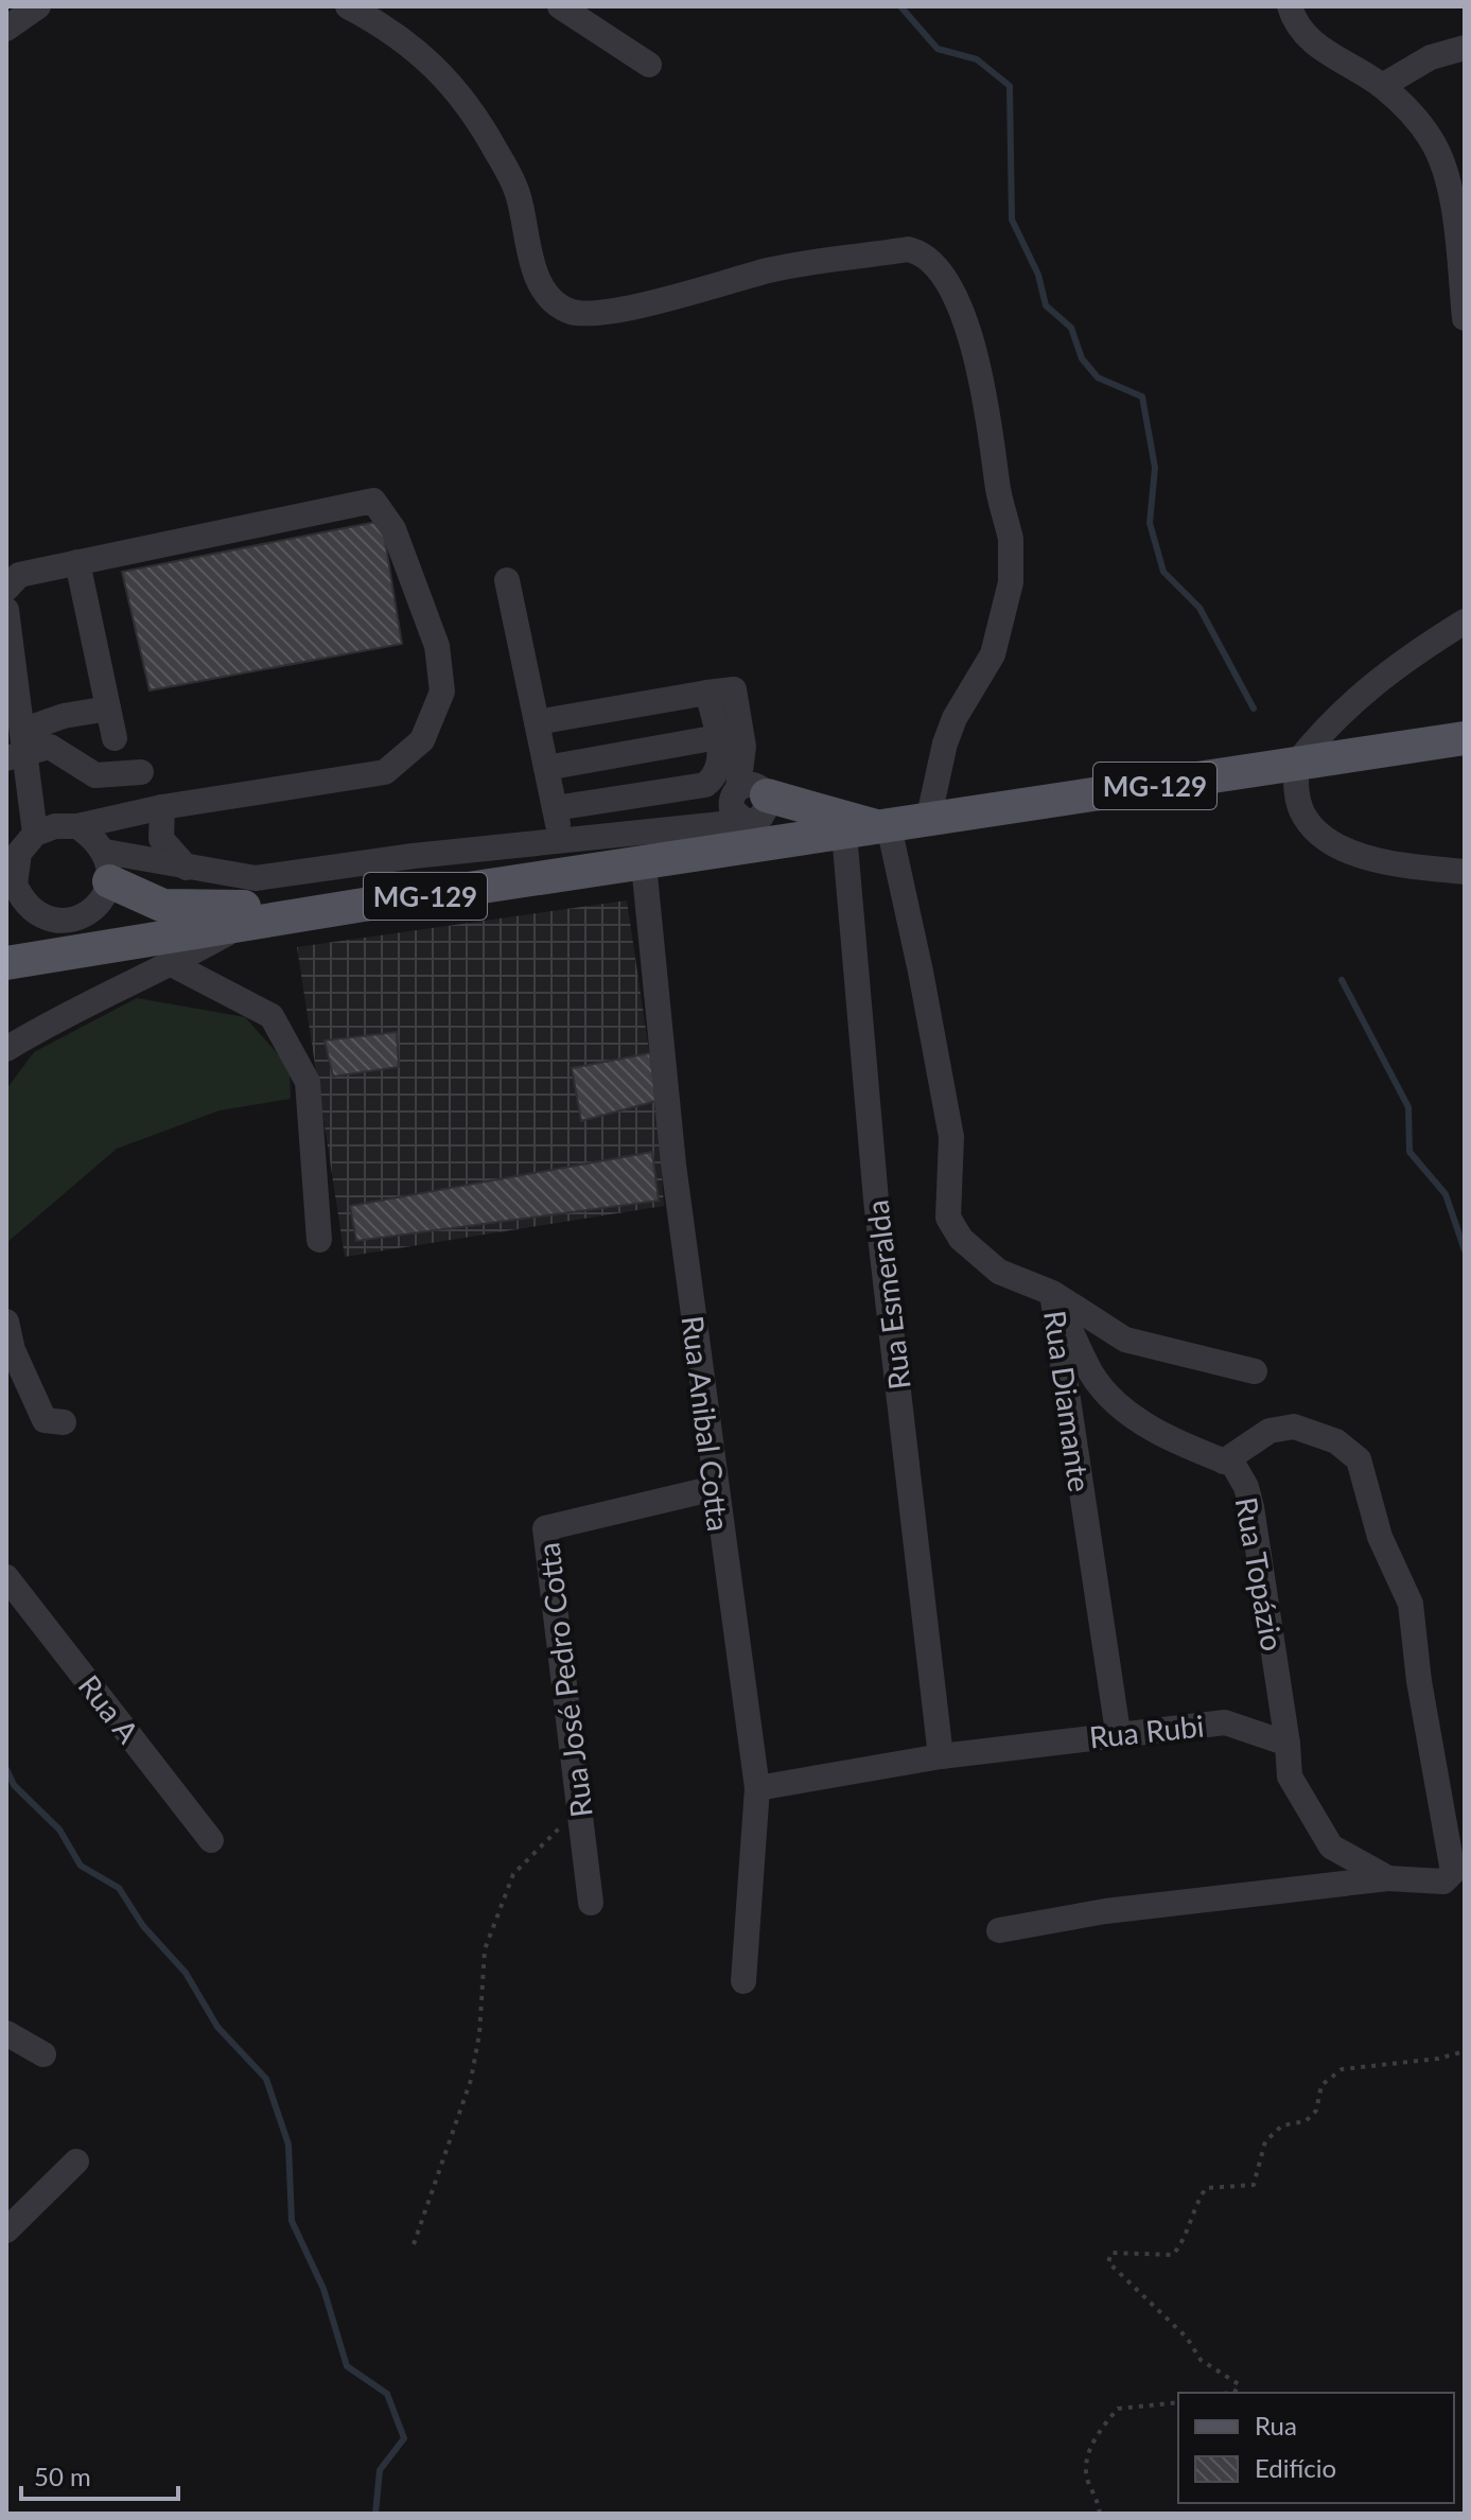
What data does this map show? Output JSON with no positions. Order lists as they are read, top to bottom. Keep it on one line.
{"streets":{"main road":["MG-129"],"street":["Rua Esmeralda","Rua Diamante","Rua Anibal Cotta","Rua Topázio","Rua José Pedro Cotta","Rua A","Rua Rubi"]},"crossings":[["MG-129","Rua Esmeralda"],["MG-129","Rua Diamante"],["MG-129","Rua Anibal Cotta"],["Rua Esmeralda","Rua Rubi"],["Rua Diamante","Rua Topázio"],["Rua Diamante","Rua Rubi"],["Rua Anibal Cotta","Rua José Pedro Cotta"],["Rua Anibal Cotta","Rua Rubi"],["Rua Topázio","Rua Rubi"]],"legend":["Rua","Edifício"],"scale_bar":"50 m"}
